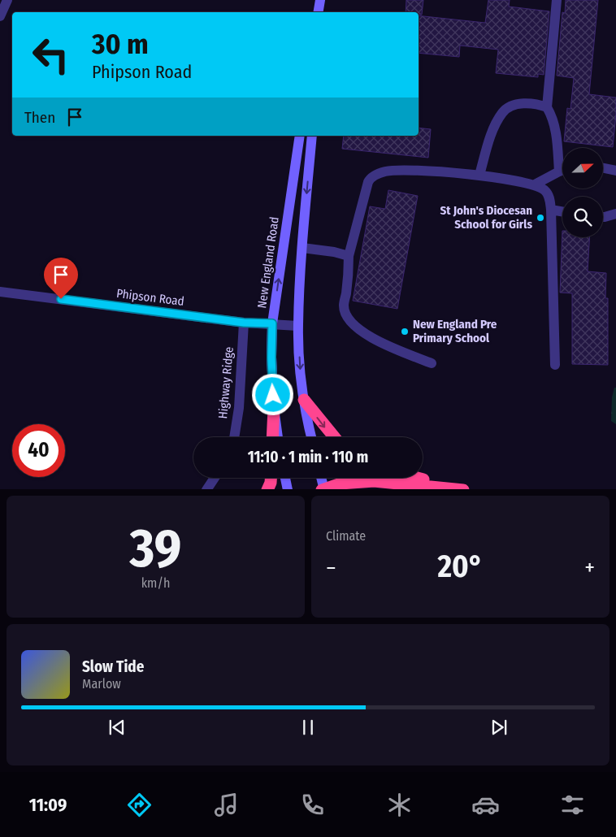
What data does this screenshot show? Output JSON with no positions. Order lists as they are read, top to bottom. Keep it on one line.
{"streets":{"street":["New England Road","Phipson Road","Highway Ridge"]},"crossings":[["New England Road","Phipson Road"],["Phipson Road","Highway Ridge"]],"places":["St John's Diocesan School for Girls","New England Pre Primary School"],"north":"right","page":{"turn":["30 m","Phipson Road"],"then":"Then","limit":"40","trip":"11:10 · 1 min · 110 m","tile":[["39","km/h"],"Climate"],"heat":["−","20°","+"],"song":["Slow Tide","Marlow"],"tabs":"11:09"}}
